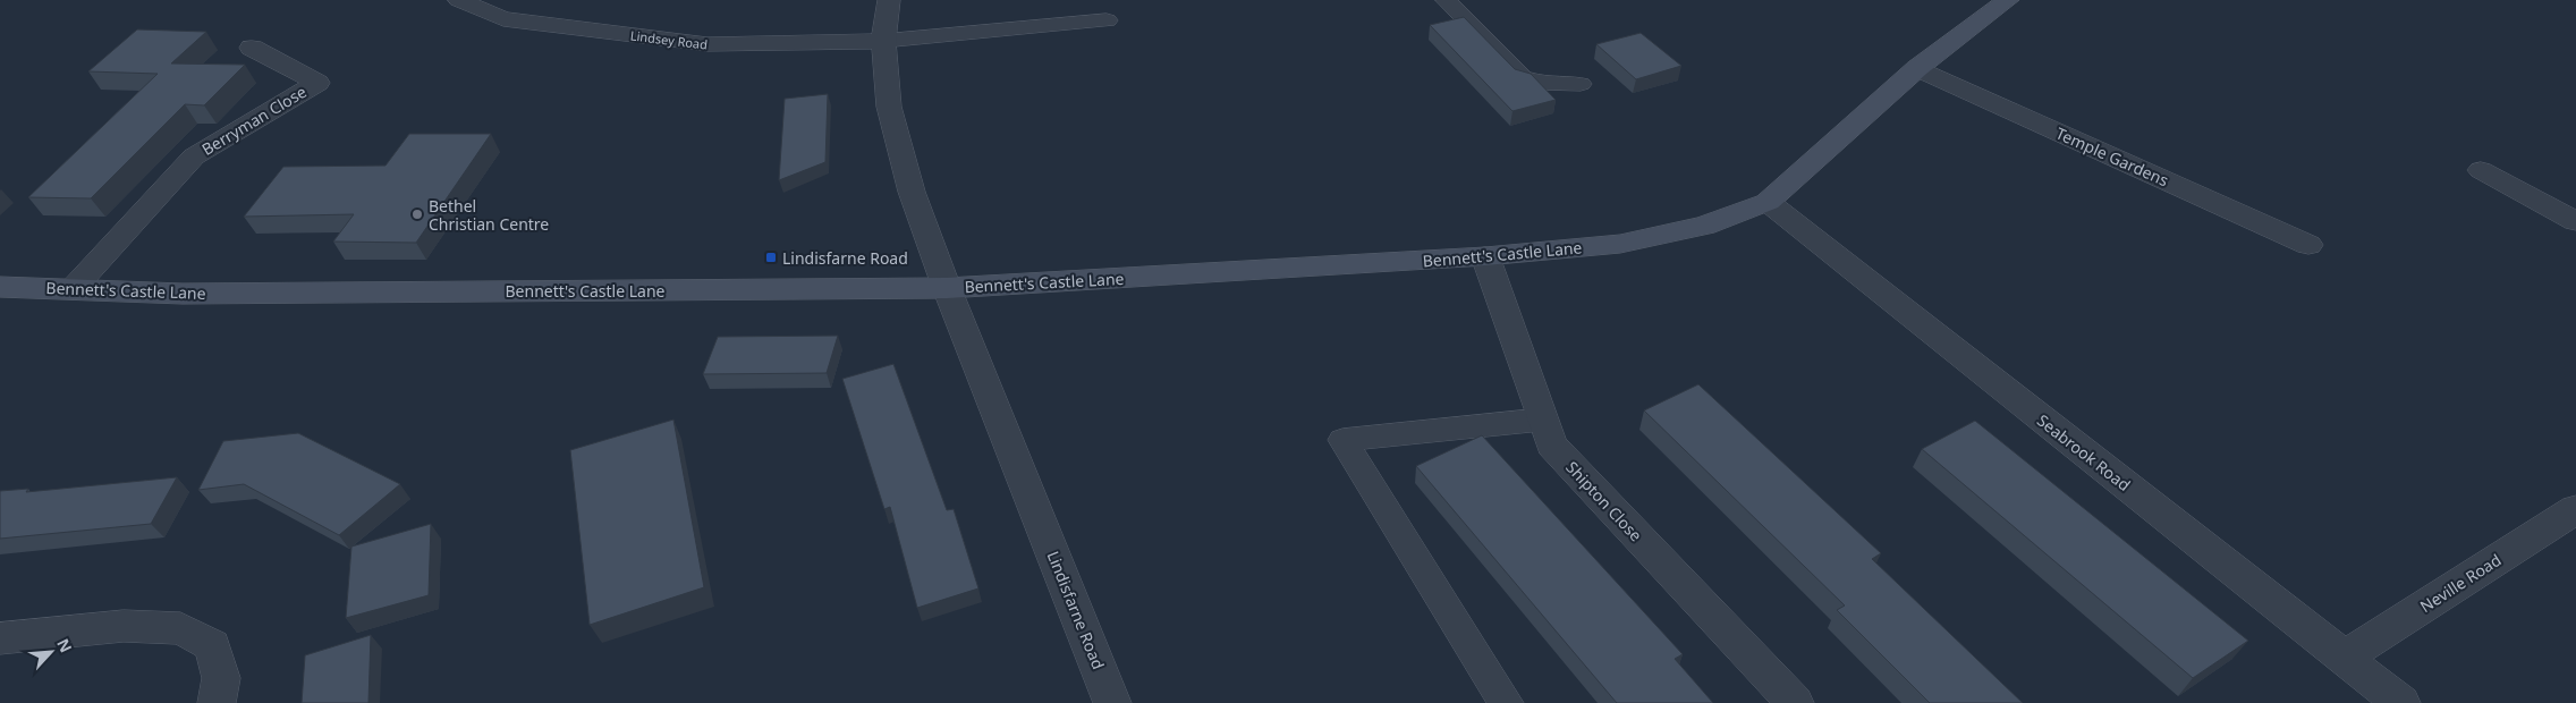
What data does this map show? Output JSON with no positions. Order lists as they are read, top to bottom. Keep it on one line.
{"streets":{"main road":["Bennett's Castle Lane"],"street":["Lindsey Road","Berryman Close","Temple Gardens","Seabrook Road","Shipton Close","Neville Road","Lindisfarne Road"]},"crossings":[["Lindsey Road","Lindisfarne Road"],["Berryman Close","Bennett's Castle Lane"],["Temple Gardens","Bennett's Castle Lane"],["Bennett's Castle Lane","Seabrook Road"],["Bennett's Castle Lane","Shipton Close"],["Bennett's Castle Lane","Lindisfarne Road"],["Seabrook Road","Neville Road"]],"places":{"other":["Bethel Christian Centre"],"transit":["Lindisfarne Road"]},"north":"top right"}
